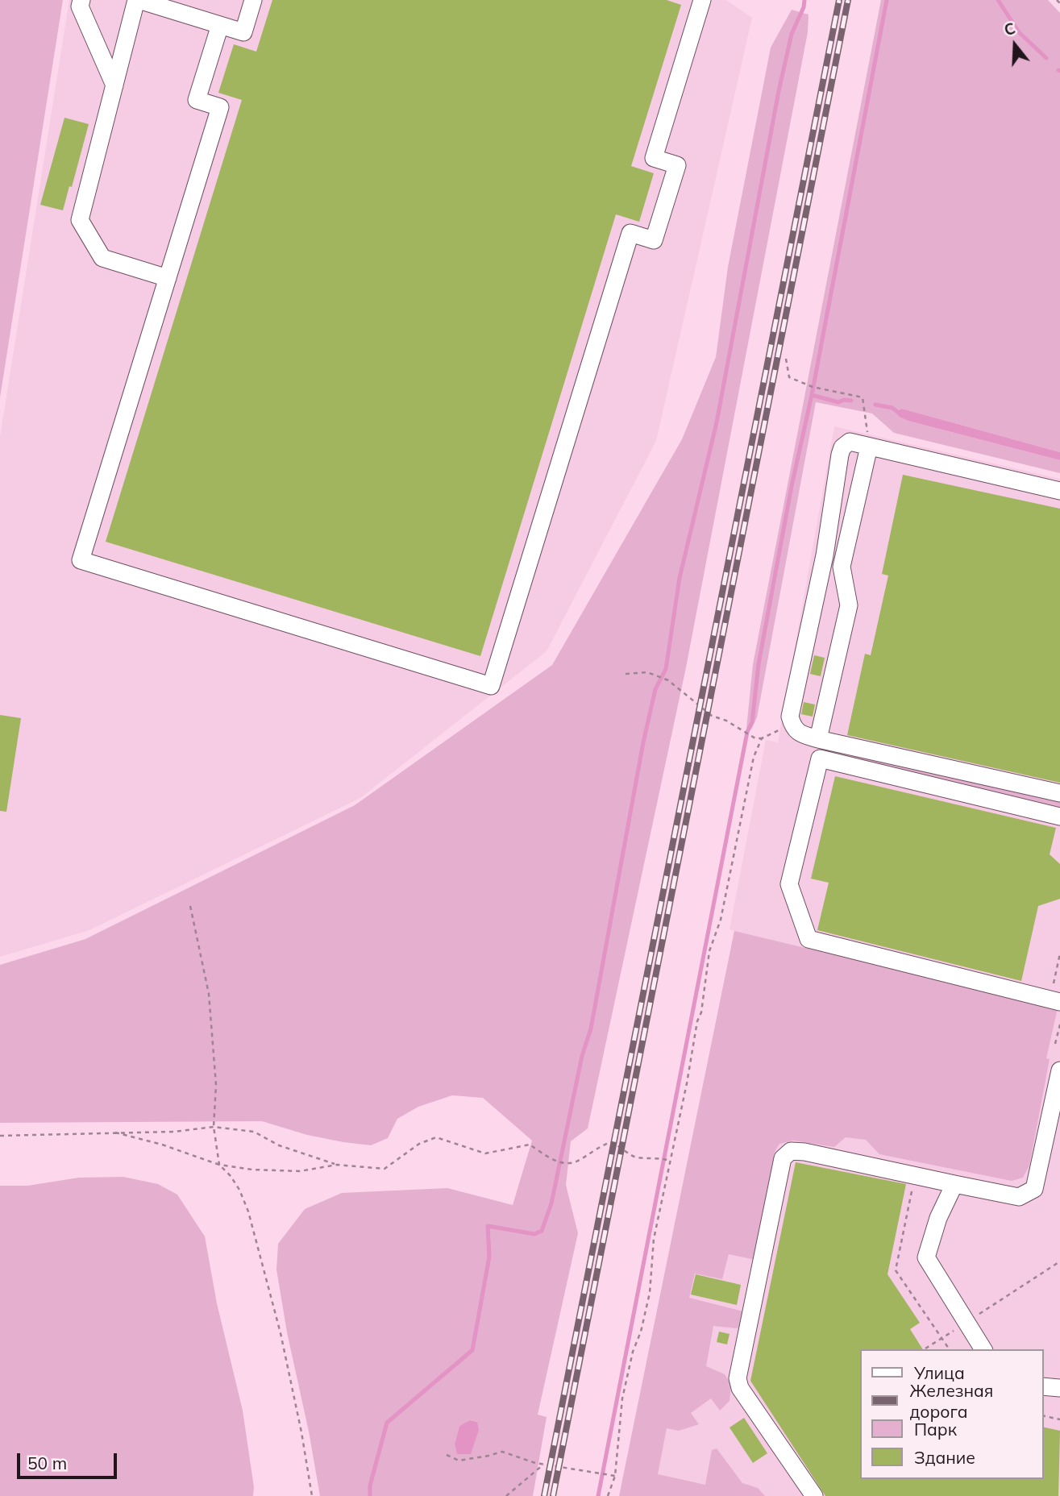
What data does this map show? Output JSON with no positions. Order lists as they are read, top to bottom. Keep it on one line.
{"legend":["Улица","Железная дорога","Парк","Здание"],"scale_bar":"50 m","north":"top"}
